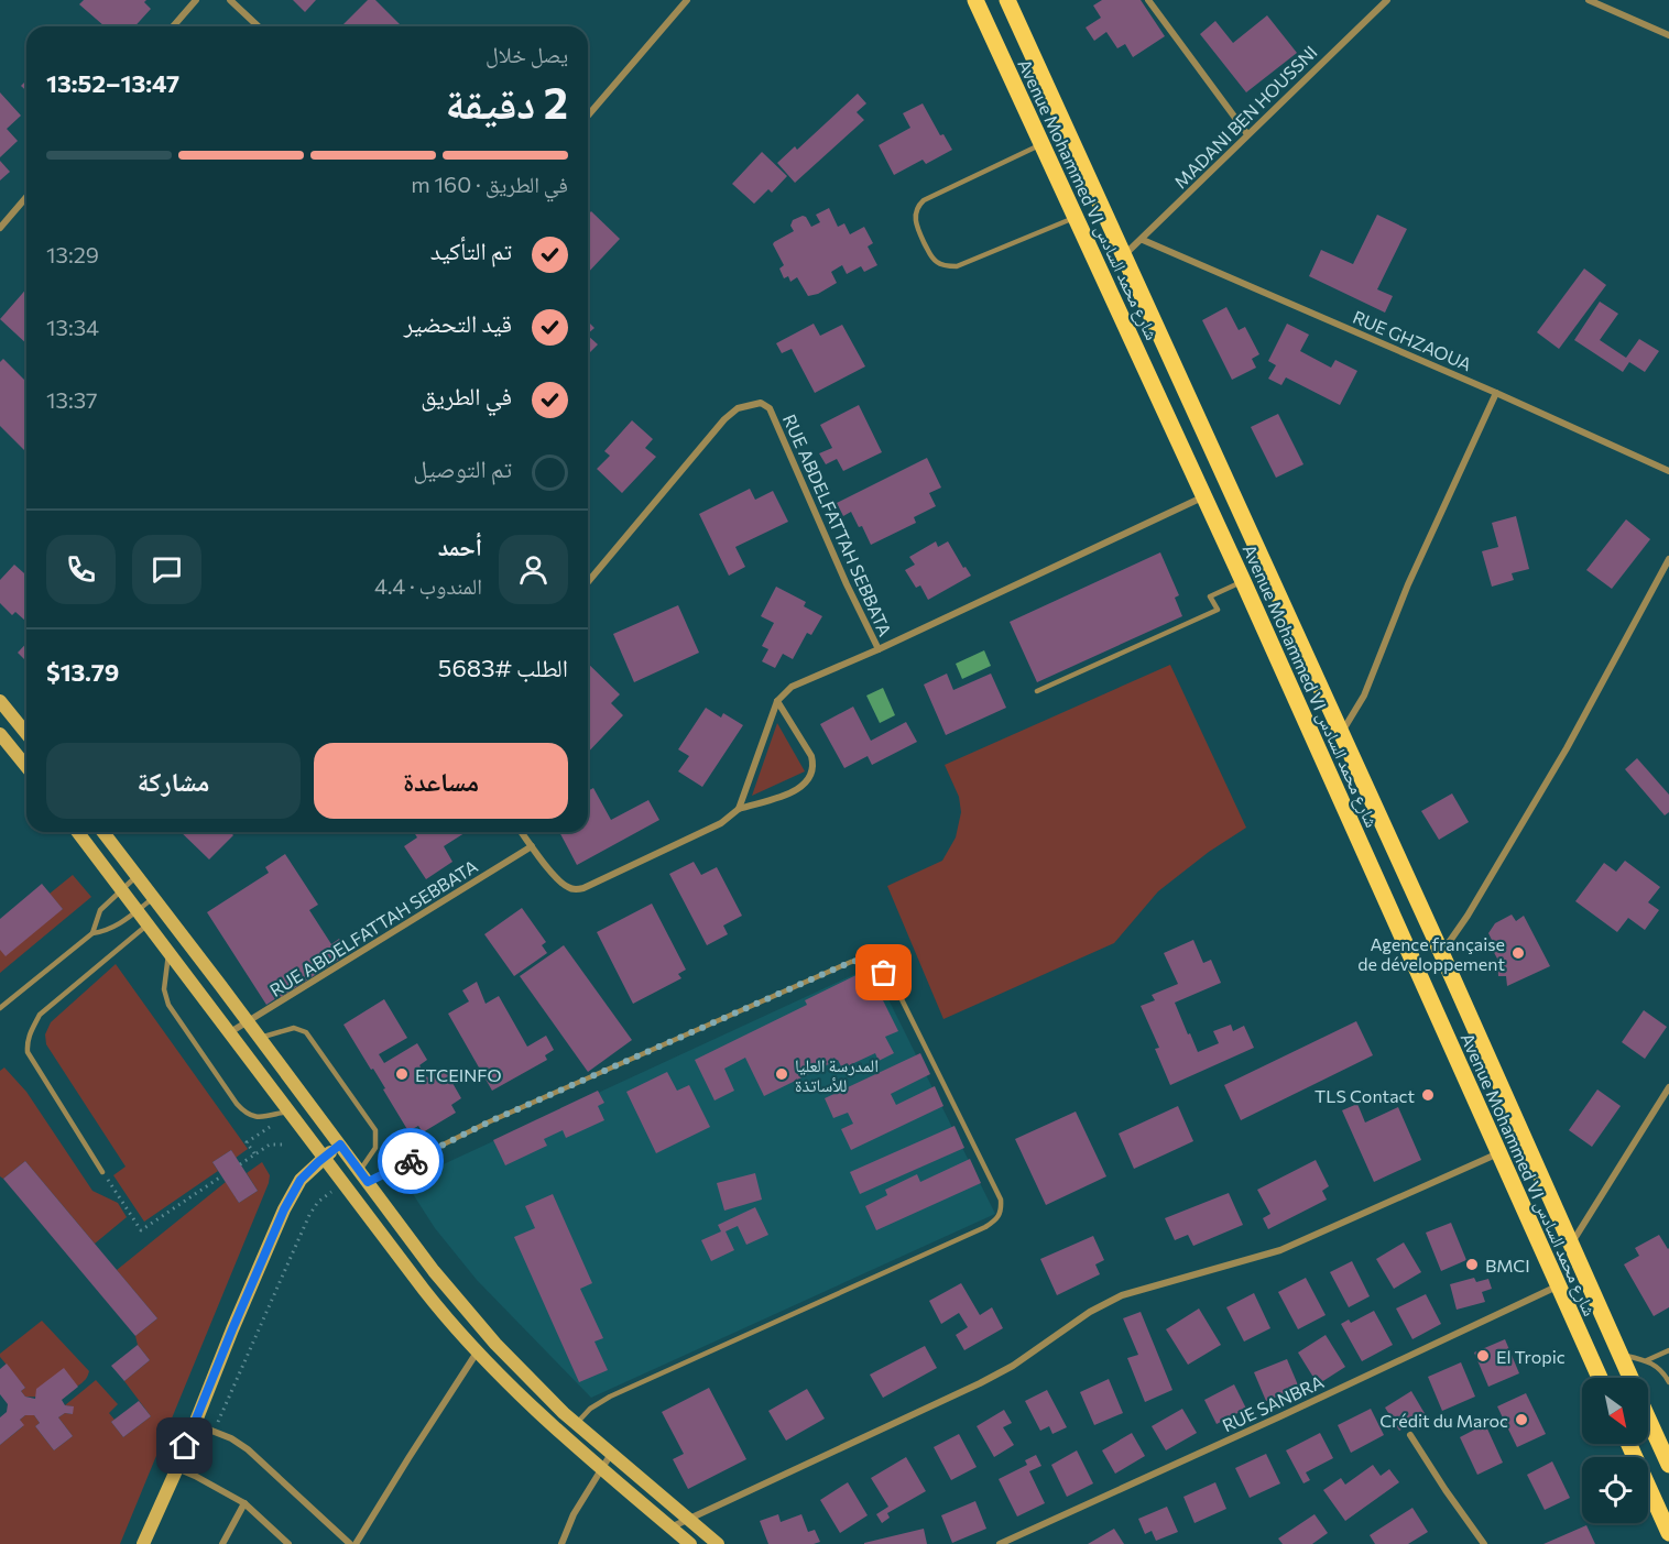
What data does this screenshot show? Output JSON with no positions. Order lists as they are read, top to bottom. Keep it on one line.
{"streets":{"main road":["Avenue Mohammed VI شارع محمد السادس"],"street":["MADANI BEN HOUSSNI","RUE GHZAOUA","RUE ABDELFATTAH SEBBATA","RUE SANBRA"]},"crossings":[["MADANI BEN HOUSSNI","Avenue Mohammed VI شارع محمد السادس"],["MADANI BEN HOUSSNI","RUE GHZAOUA"],["Avenue Mohammed VI شارع محمد السادس","RUE ABDELFATTAH SEBBATA"],["Avenue Mohammed VI شارع محمد السادس","RUE SANBRA"]],"places":["Agence française de développement","ETCEINFO","المدرسة العليا للأساتذة","TLS Contact","BMCI","El Tropic","Crédit du Maroc"],"north":"bottom right","page":{"heading":["2 دقيقة","يصل خلال","13:47–13:52"],"panel":["أحمد","المندوب · 4.4","الطلب #5683","$13.79"],"bar":"في الطريق · 160 m","list":[["تم التأكيد","13:29"],["قيد التحضير","13:34"],["في الطريق","13:37"],"تم التوصيل"],"buttons":["مساعدة","مشاركة"]}}
